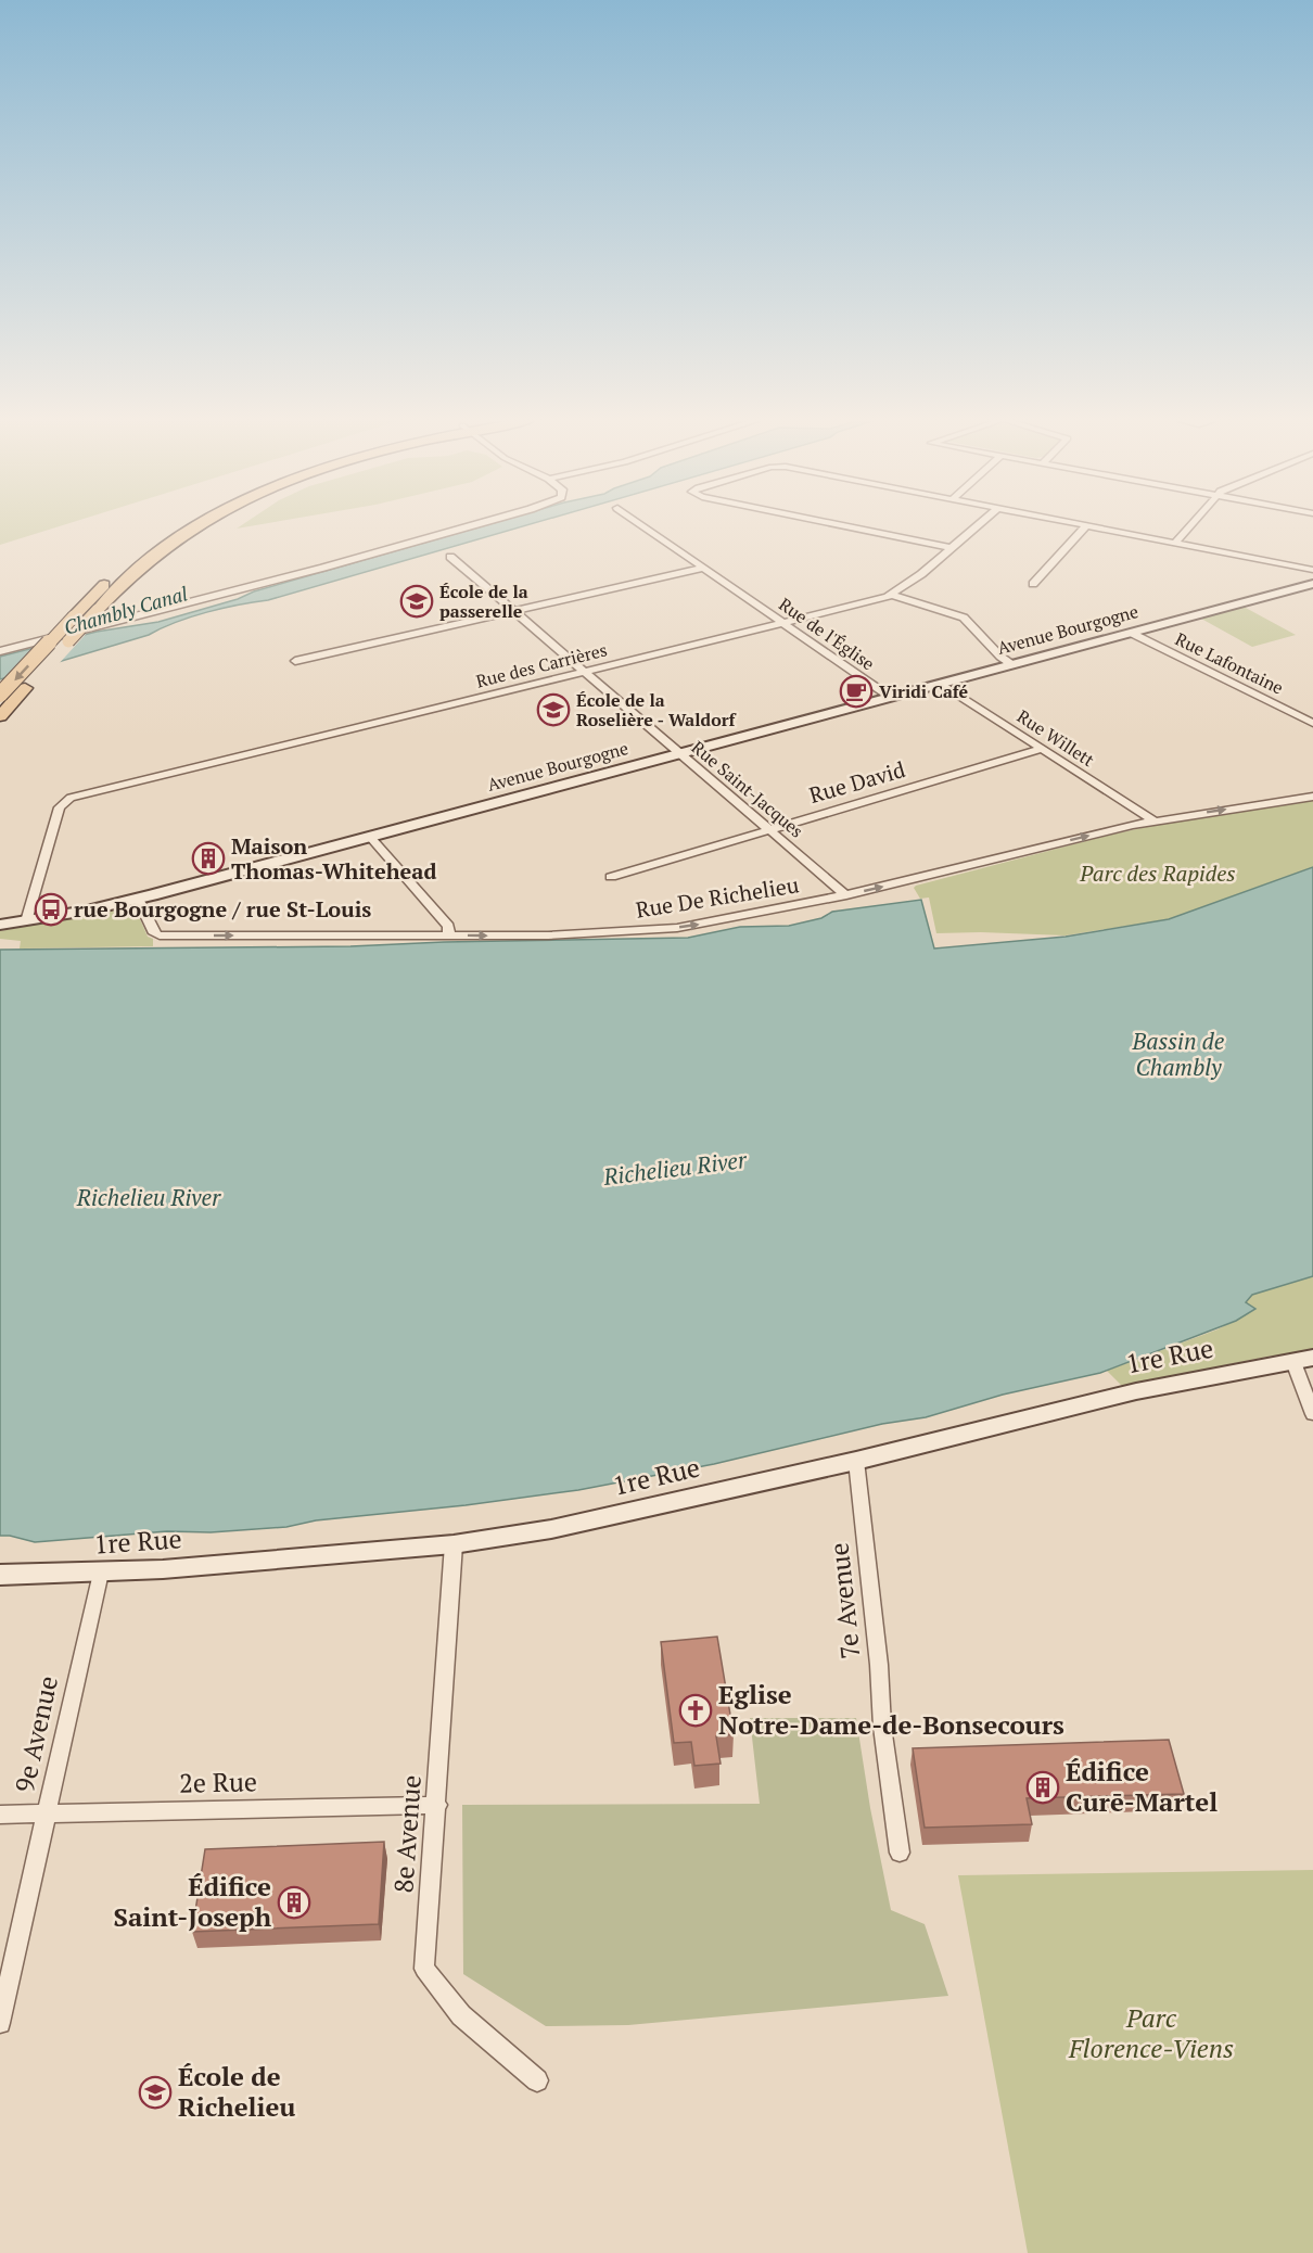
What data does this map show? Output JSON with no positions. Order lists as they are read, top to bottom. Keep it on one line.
{"streets":{"street":["Avenue Bourgogne","Rue de l'Église","Rue Lafontaine","Rue des Carrières","Rue Willett","Rue David","Rue Saint-Jacques","Rue De Richelieu","1re Rue","7e Avenue","9e Avenue","2e Rue","8e Avenue"]},"crossings":[["Avenue Bourgogne","Rue de l'Église"],["Avenue Bourgogne","Rue Lafontaine"],["Avenue Bourgogne","Rue des Carrières"],["Avenue Bourgogne","Rue Willett"],["Avenue Bourgogne","Rue Saint-Jacques"],["Avenue Bourgogne","Rue De Richelieu"],["Rue de l'Église","Rue des Carrières"],["Rue des Carrières","Rue Saint-Jacques"],["Rue Willett","Rue David"],["Rue Willett","Rue De Richelieu"],["Rue David","Rue Saint-Jacques"],["Rue Saint-Jacques","Rue De Richelieu"],["1re Rue","7e Avenue"],["1re Rue","9e Avenue"],["1re Rue","8e Avenue"],["9e Avenue","2e Rue"],["2e Rue","8e Avenue"]],"one_way":["Rue De Richelieu"],"water":["Chambly Canal","Bassin de Chambly","Richelieu River"],"parks":["Parc des Rapides","Parc Florence-Viens"],"places":{"school or university":["École de la passerelle","École de la Roselière - Waldorf","École de Richelieu"],"cafe":["Viridi Café"],"building":["Maison Thomas-Whitehead","Édifice Curē-Martel","Édifice Saint-Joseph"],"bus stop":["rue Bourgogne / rue St-Louis"],"church":["Eglise Notre-Dame-de-Bonsecours"]}}
